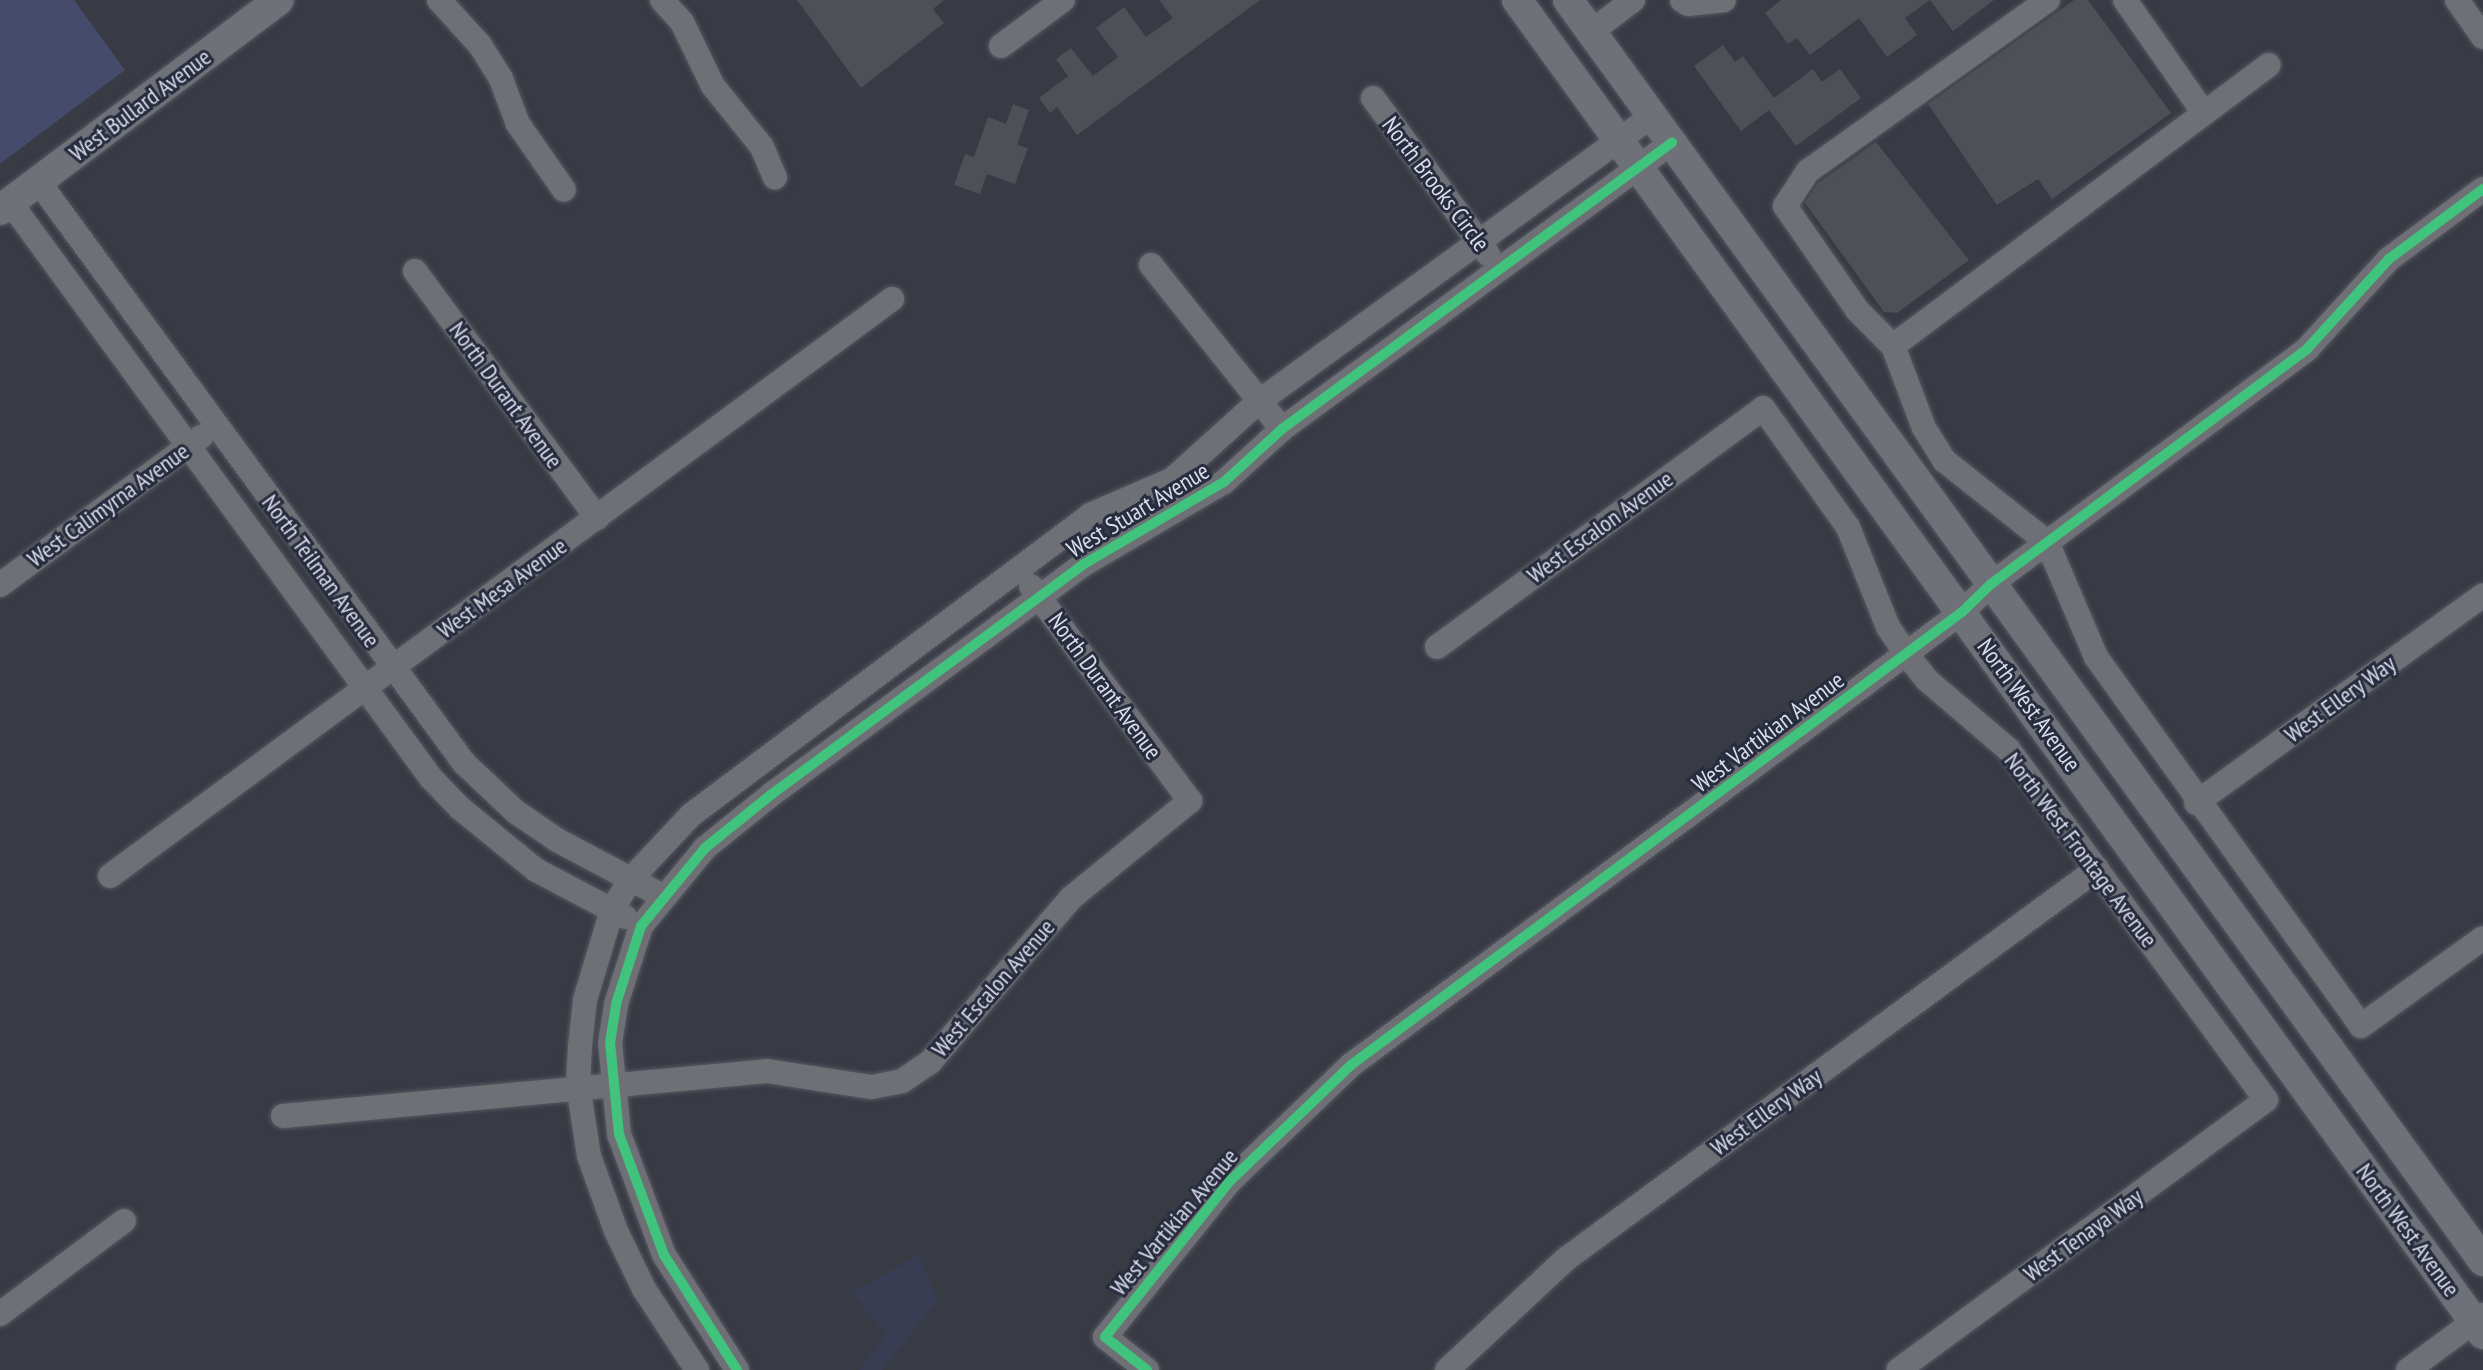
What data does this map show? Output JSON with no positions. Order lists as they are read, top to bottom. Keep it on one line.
{"streets":{"main road":["West Bullard Avenue","North West Avenue"],"street":["North Brooks Circle","North Durant Avenue","West Calimyrna Avenue","West Stuart Avenue","West Escalon Avenue","North Teilman Avenue","West Mesa Avenue","West Ellery Way","West Vartikian Avenue","North West Frontage Avenue","West Tenaya Way"]},"crossings":[["West Bullard Avenue","North Teilman Avenue"],["North Brooks Circle","West Stuart Avenue"],["North Durant Avenue","West Stuart Avenue"],["North Durant Avenue","West Escalon Avenue"],["North Durant Avenue","West Mesa Avenue"],["West Calimyrna Avenue","North Teilman Avenue"],["West Stuart Avenue","North Teilman Avenue"],["West Stuart Avenue","North West Avenue"],["West Escalon Avenue","North West Frontage Avenue"],["North Teilman Avenue","West Mesa Avenue"],["West Ellery Way","North West Frontage Avenue"],["North West Avenue","West Vartikian Avenue"],["West Vartikian Avenue","North West Frontage Avenue"],["North West Frontage Avenue","West Tenaya Way"]]}
